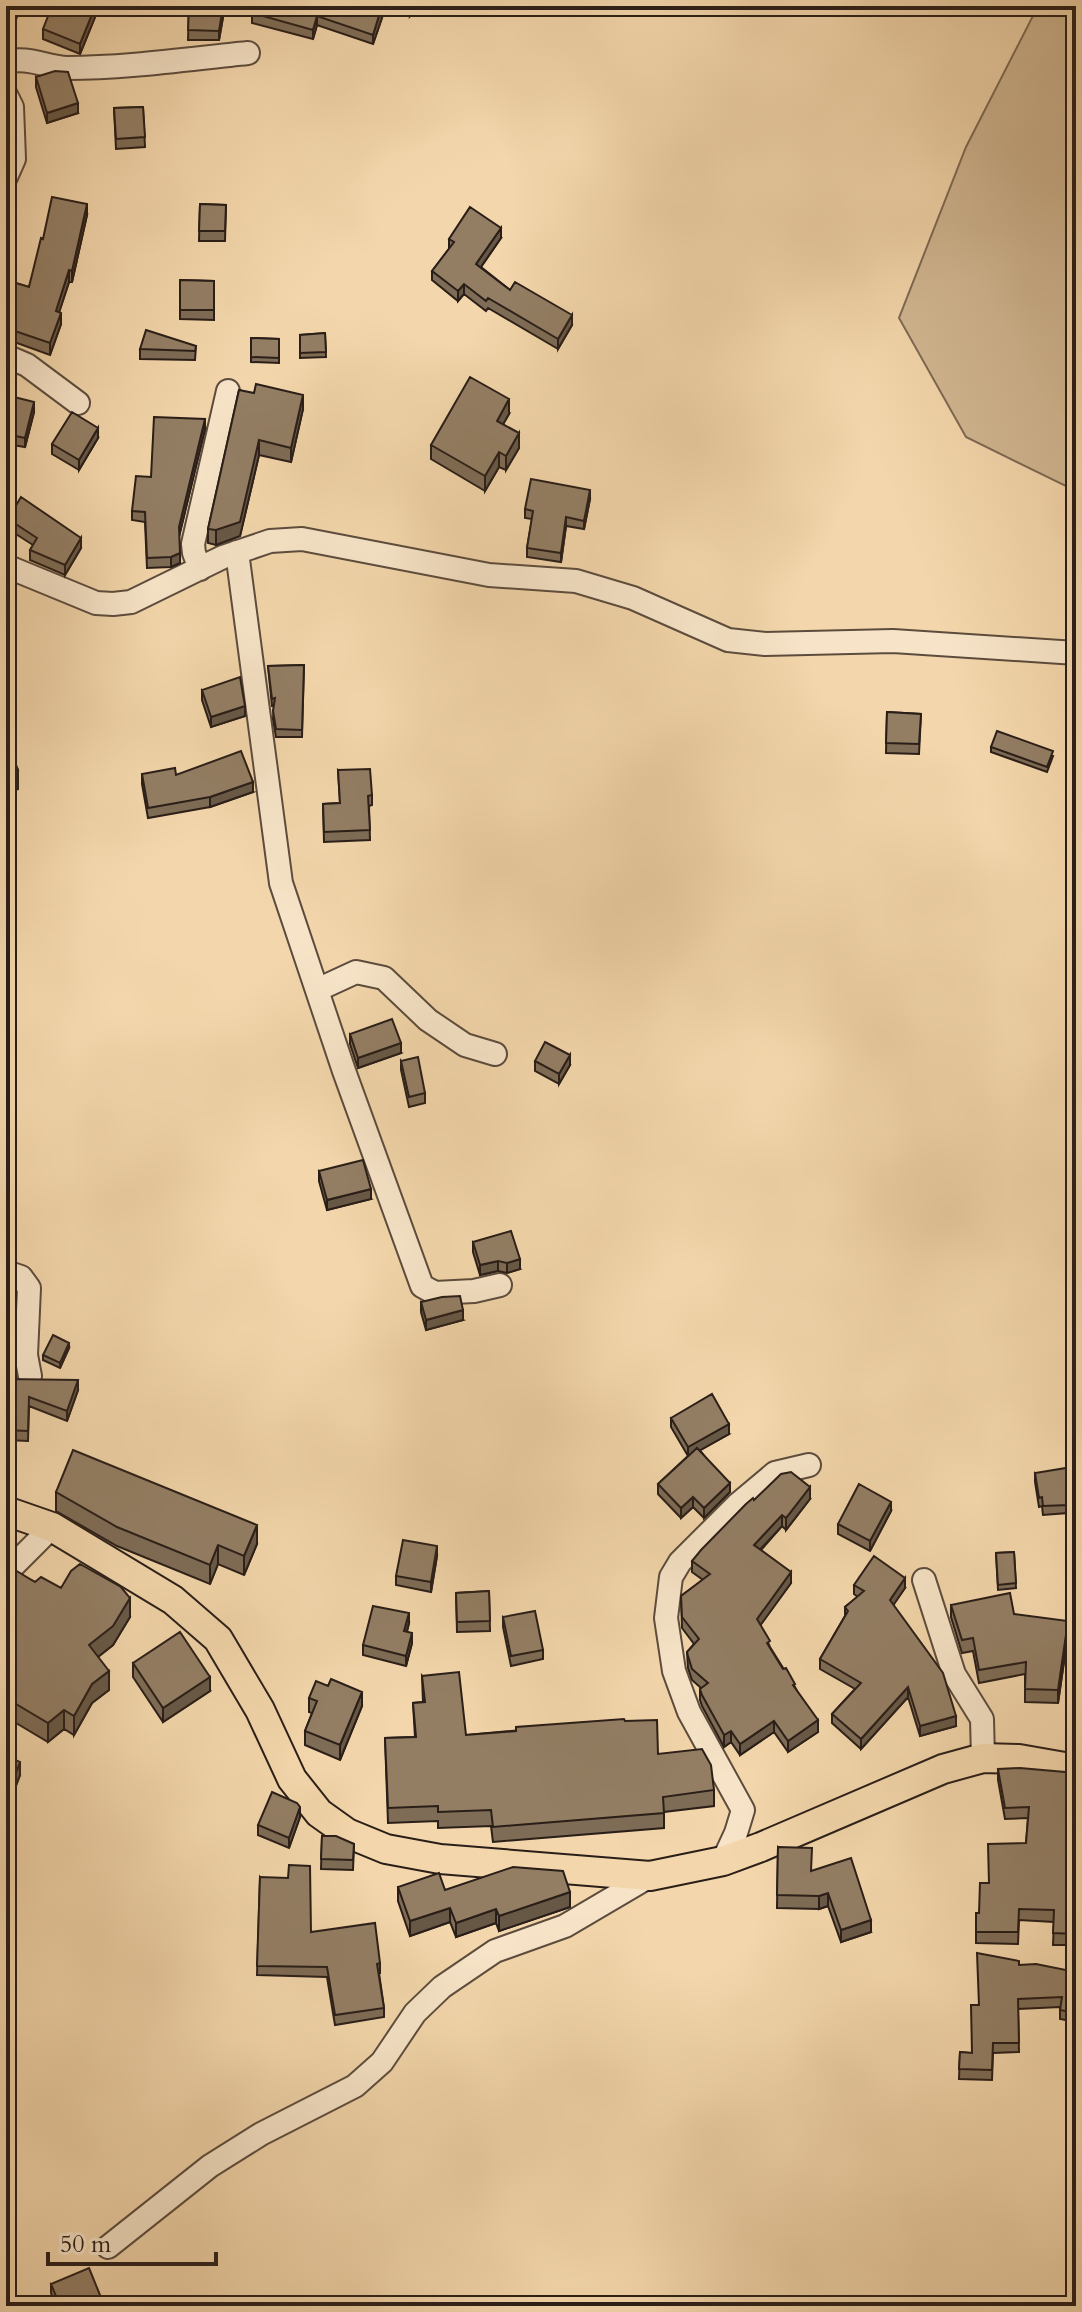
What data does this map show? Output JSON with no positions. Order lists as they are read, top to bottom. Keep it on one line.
{"scale_bar":"50 m"}
